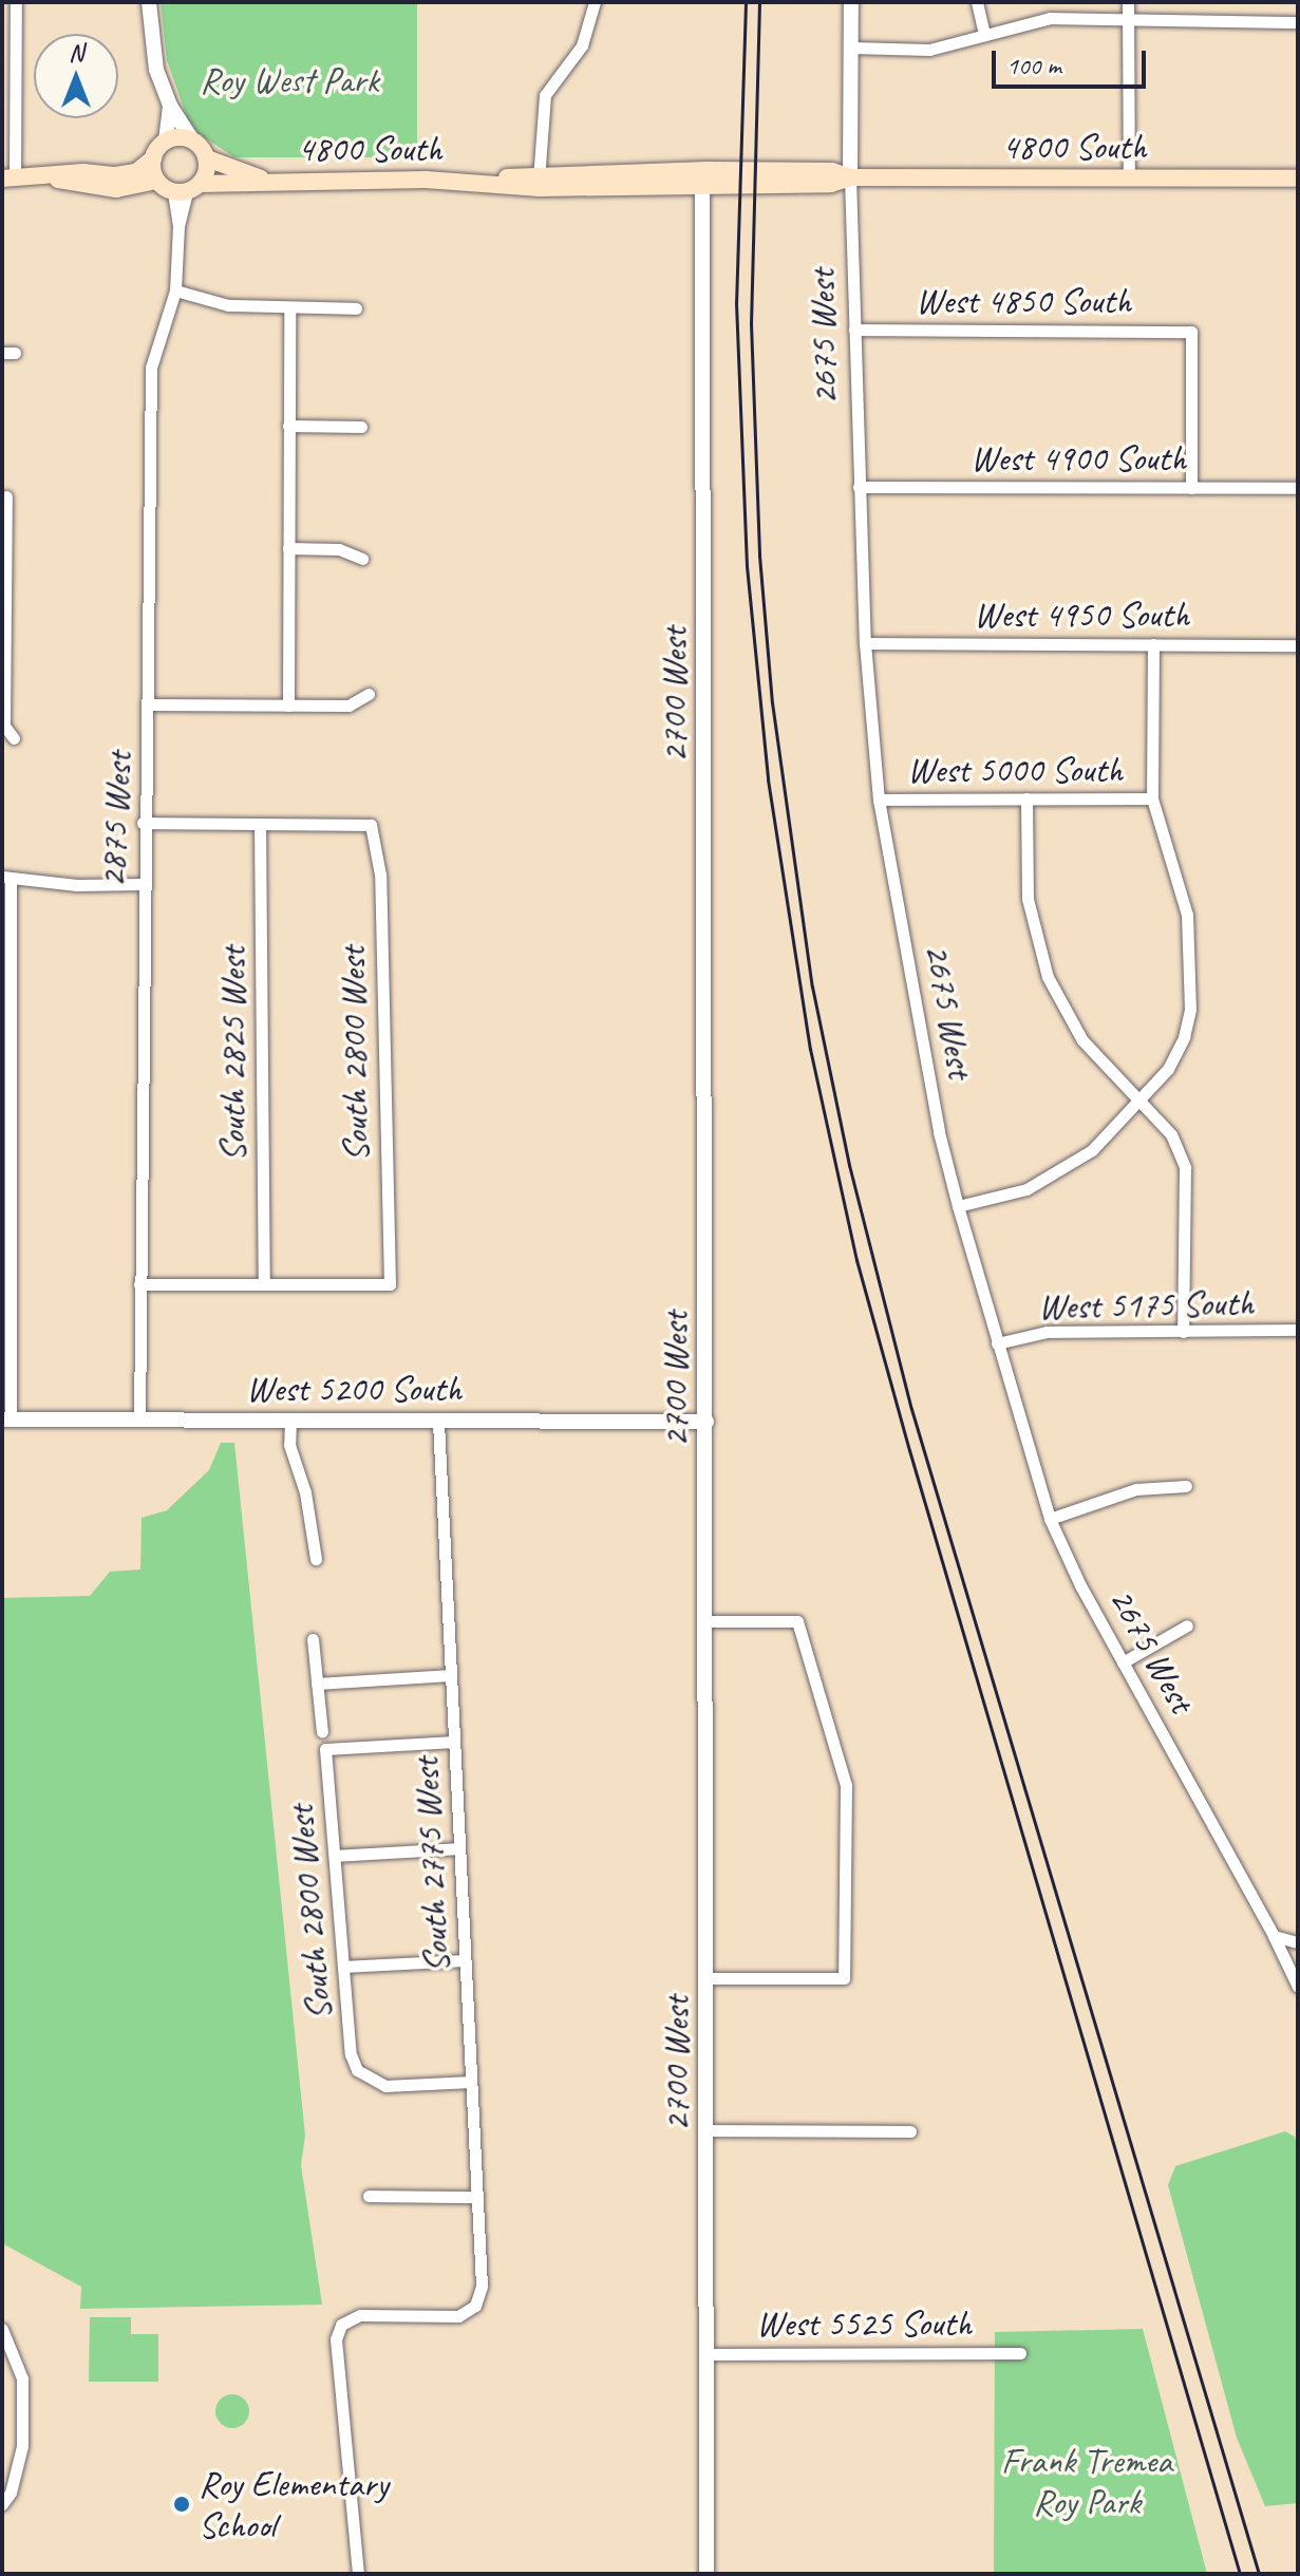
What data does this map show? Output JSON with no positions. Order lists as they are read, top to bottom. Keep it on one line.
{"streets":{"main road":["4800 South"],"street":["West 4850 South","2675 West","West 4900 South","West 4950 South","2700 West","West 5000 South","2875 West","South 2825 West","South 2800 West","West 5175 South","West 5200 South","South 2775 West","West 5525 South"]},"crossings":[["4800 South","2675 West"],["4800 South","2700 West"],["4800 South","2875 West"],["West 4850 South","2675 West"],["West 4850 South","West 4900 South"],["2675 West","West 4900 South"],["2675 West","West 4950 South"],["2675 West","West 5000 South"],["2675 West","West 5175 South"],["2700 West","West 5200 South"],["2700 West","West 5525 South"],["2875 West","West 5200 South"],["South 2825 West","South 2800 West"],["South 2800 West","South 2775 West"],["West 5200 South","South 2775 West"]],"parks":["Roy West Park","Frank Tremea Roy Park"],"places":["Roy Elementary School"],"scale_bar":"100 m","north":"top"}
